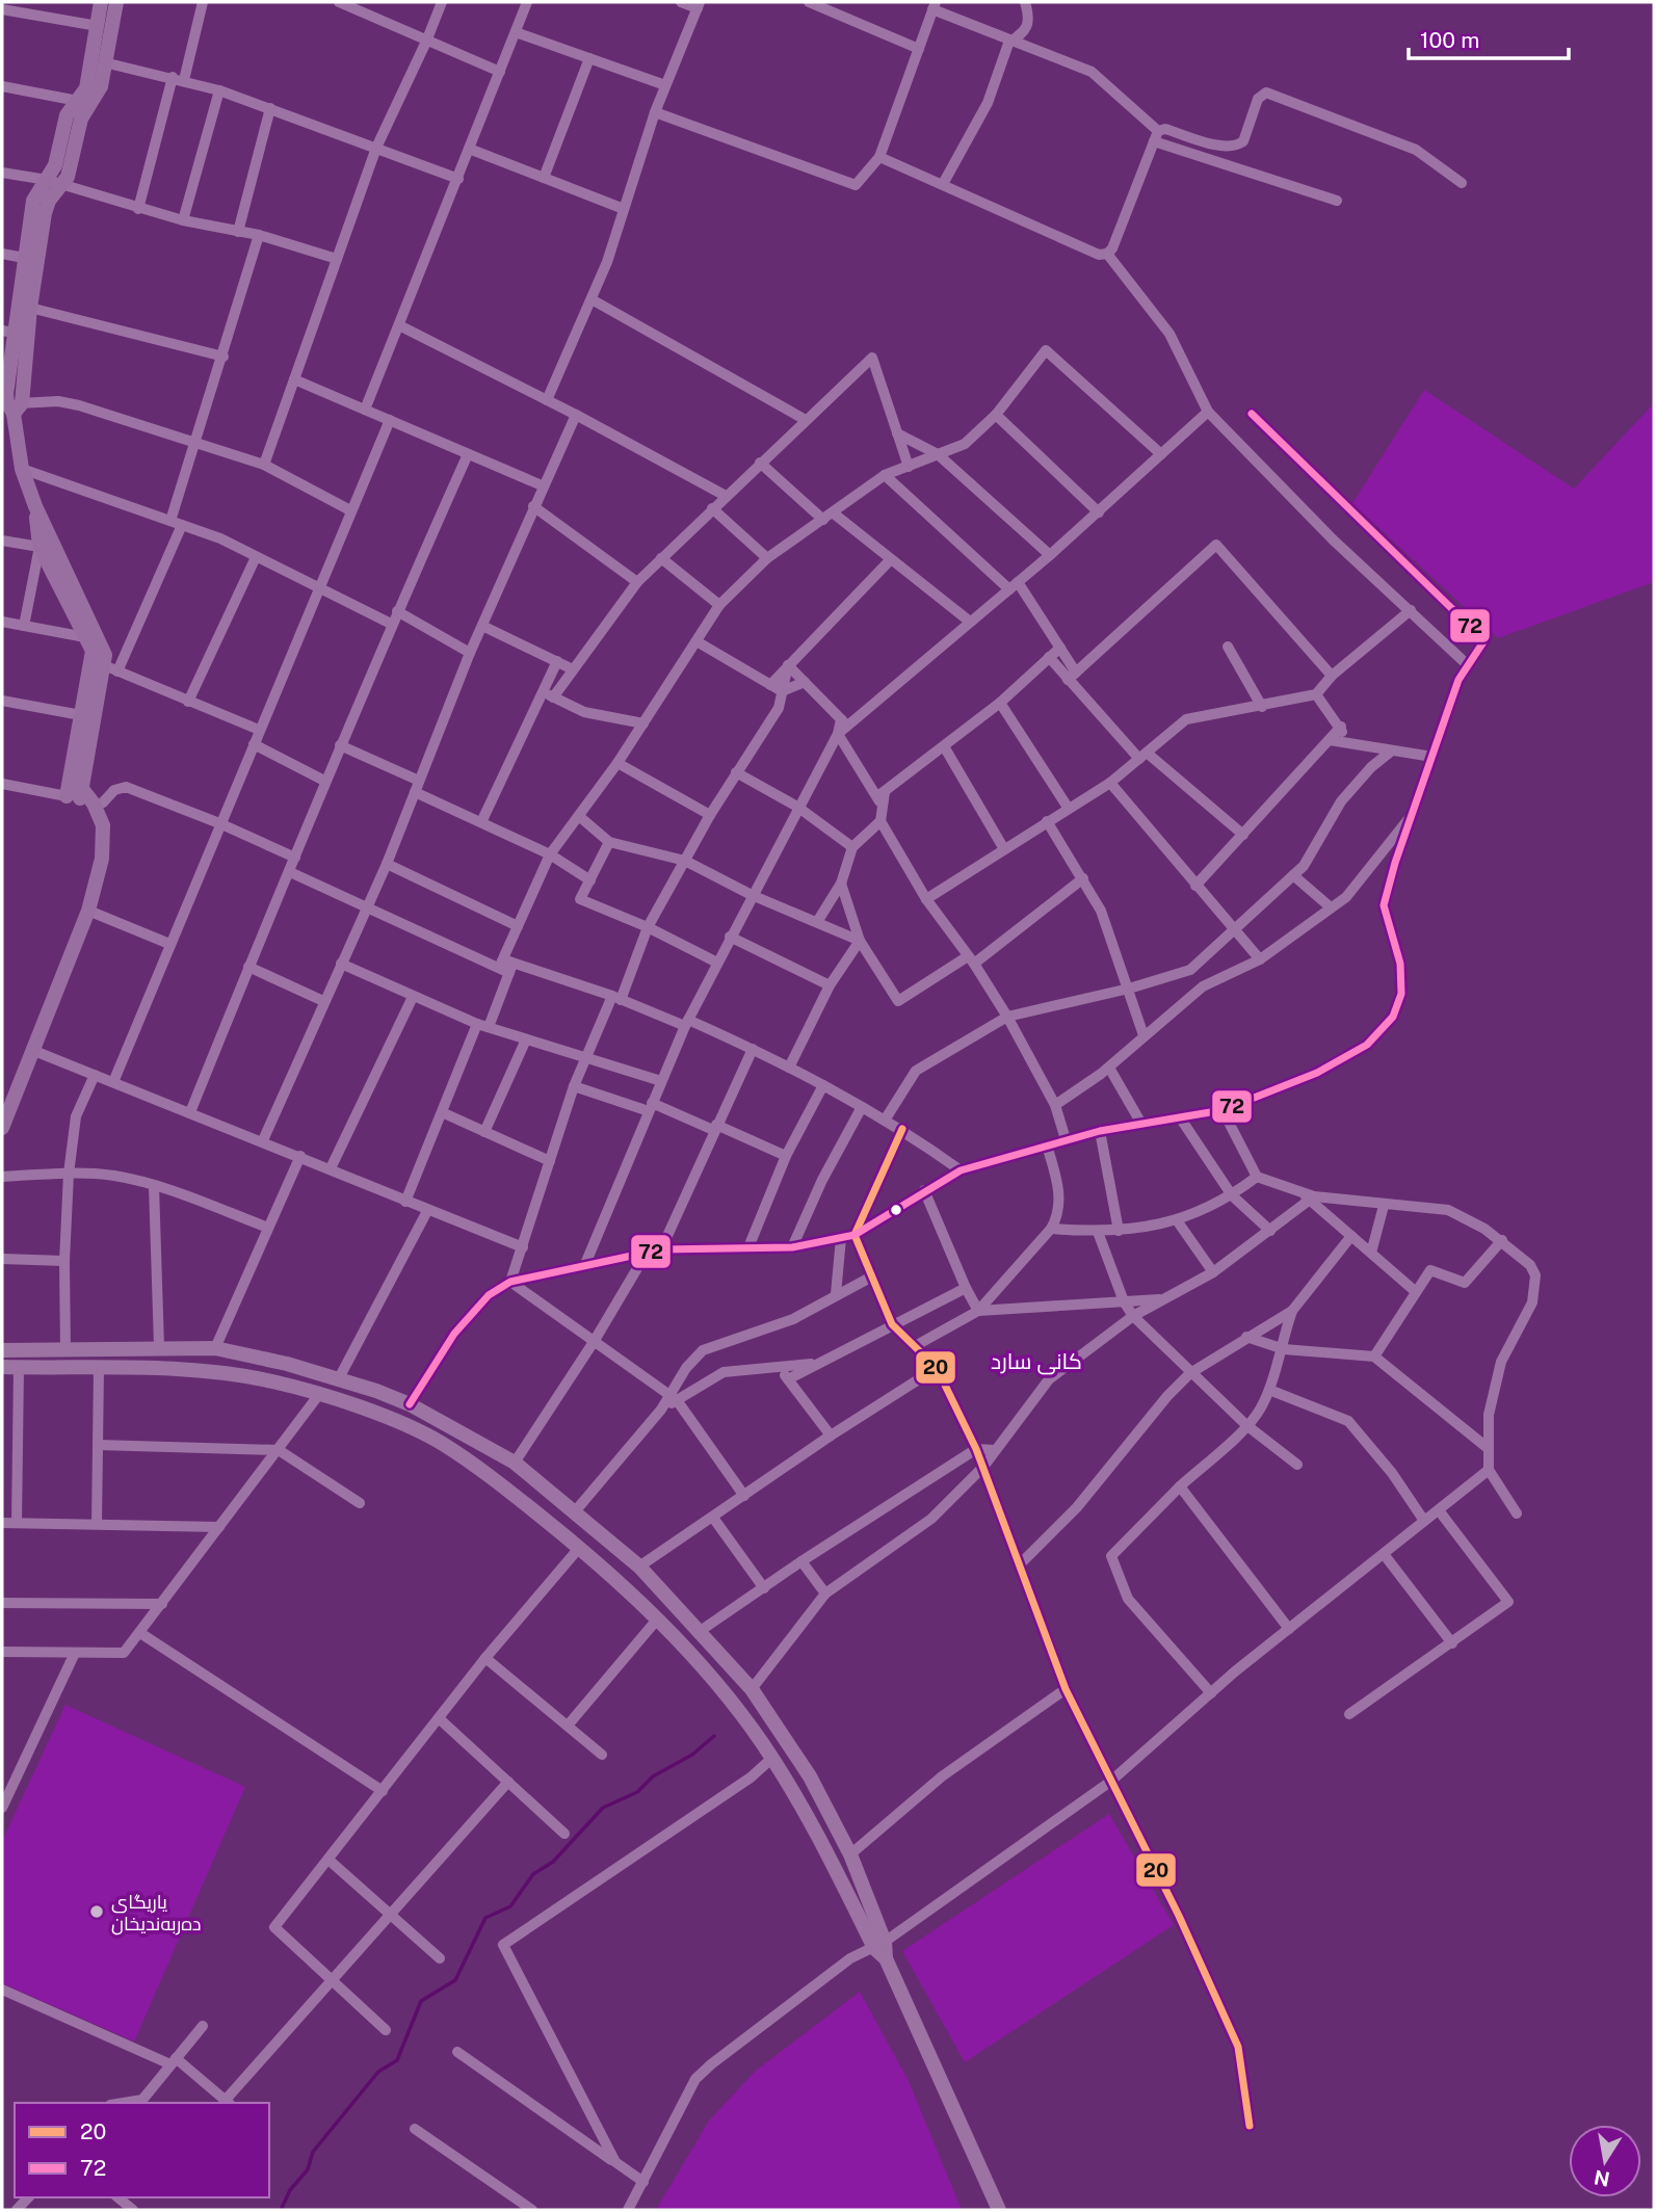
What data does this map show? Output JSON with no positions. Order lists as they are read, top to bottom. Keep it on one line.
{"districts":["کانی سارد"],"places":["یاریگاى ده‌ربه‌ندیخان"],"lines":["transit line 72","transit line 20"],"legend":["20","72"],"scale_bar":"100 m","north":"bottom"}
